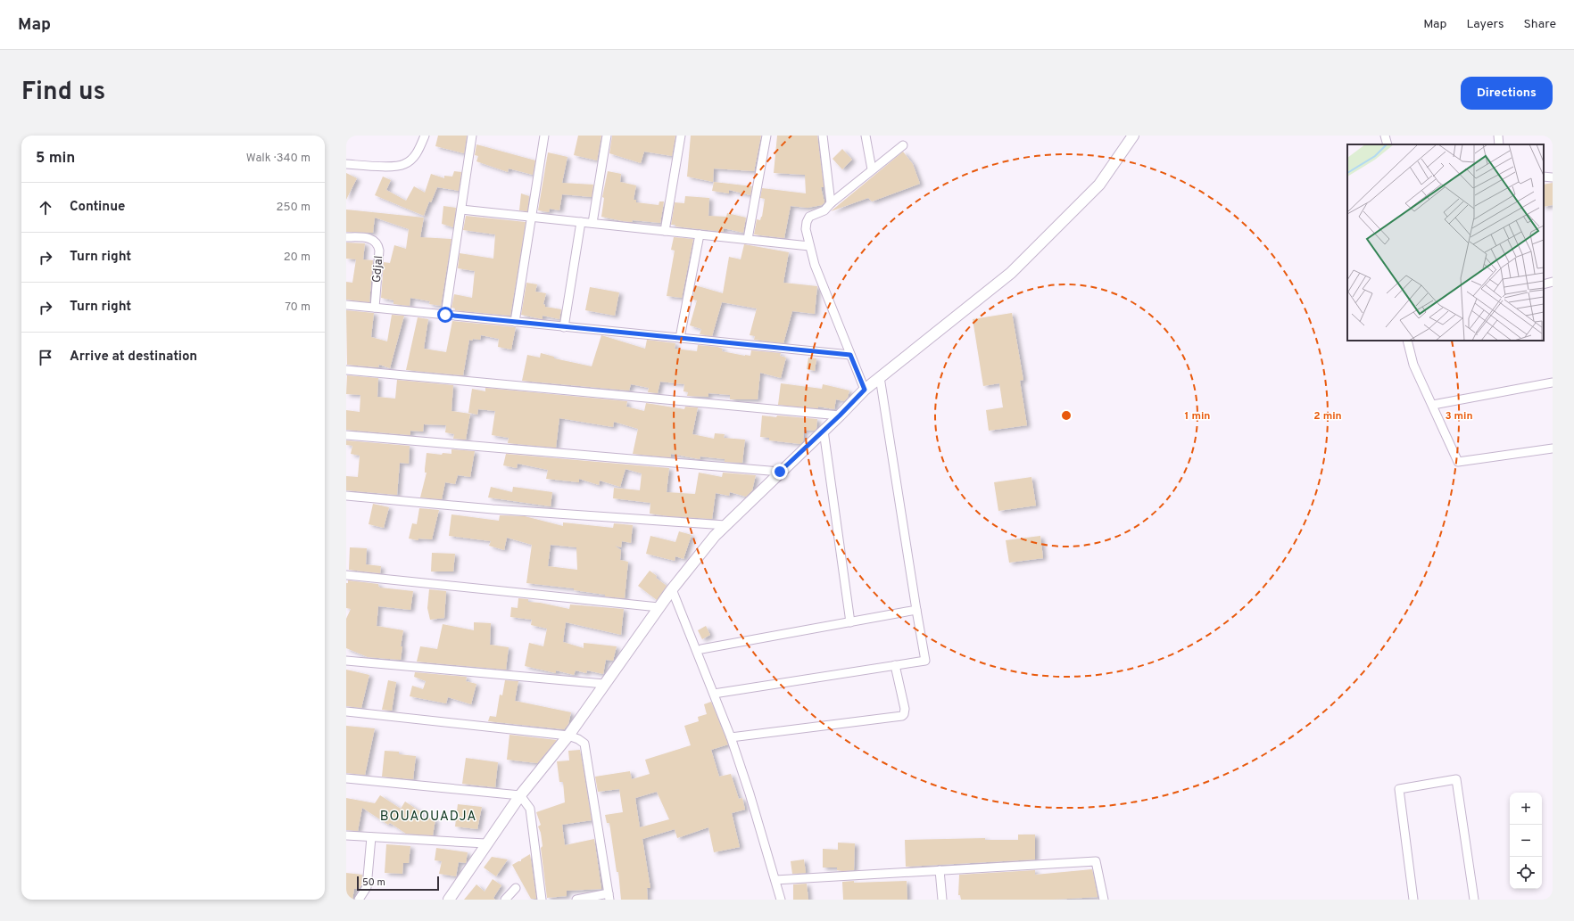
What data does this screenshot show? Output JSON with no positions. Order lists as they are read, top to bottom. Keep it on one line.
{"streets":{"street":["Gdjal"]},"districts":["BOUAOUADJA"],"scale_bar":"50 m","page":{"header":"Map","nav":["Map","Layers","Share"],"title":"Find us","buttons":"Directions","heading":["5 min","Walk · 340 m"],"list":[["Continue","250 m"],["Turn right","20 m"],["Turn right","70 m"],"Arrive at destination"],"map_buttons":["+","−"],"scale":"50 m"},"rings":["1 min","2 min","3 min"]}
